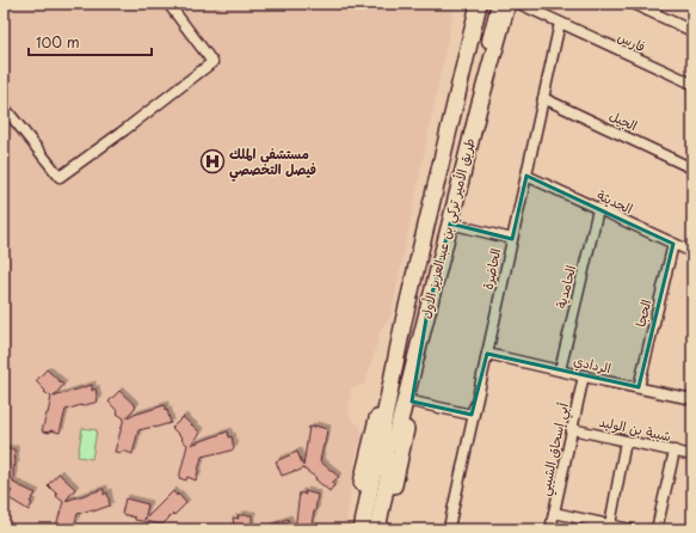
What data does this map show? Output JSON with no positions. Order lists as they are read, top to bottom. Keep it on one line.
{"streets":{"main road":["طريق الأمير تركي بن عبدالعزيز الأول"],"street":["فارس","الجيل","الحديثة","الحاضرة","الحامدية","الحجا","الردادي","شيبة بن الوليد","أبي إسحاق الشيبي"]},"crossings":[["فارس","الحاضرة"],["الجيل","الحاضرة"],["الحديثة","الحاضرة"],["الحديثة","الحامدية"],["الحديثة","الحجا"],["الحاضرة","الردادي"],["الحامدية","الردادي"],["الحجا","الردادي"],["الردادي","أبي إسحاق الشيبي"],["شيبة بن الوليد","أبي إسحاق الشيبي"]],"places":{"hospital":["مستشفى الملك فيصل التخصصي"]},"scale_bar":"100 m"}
